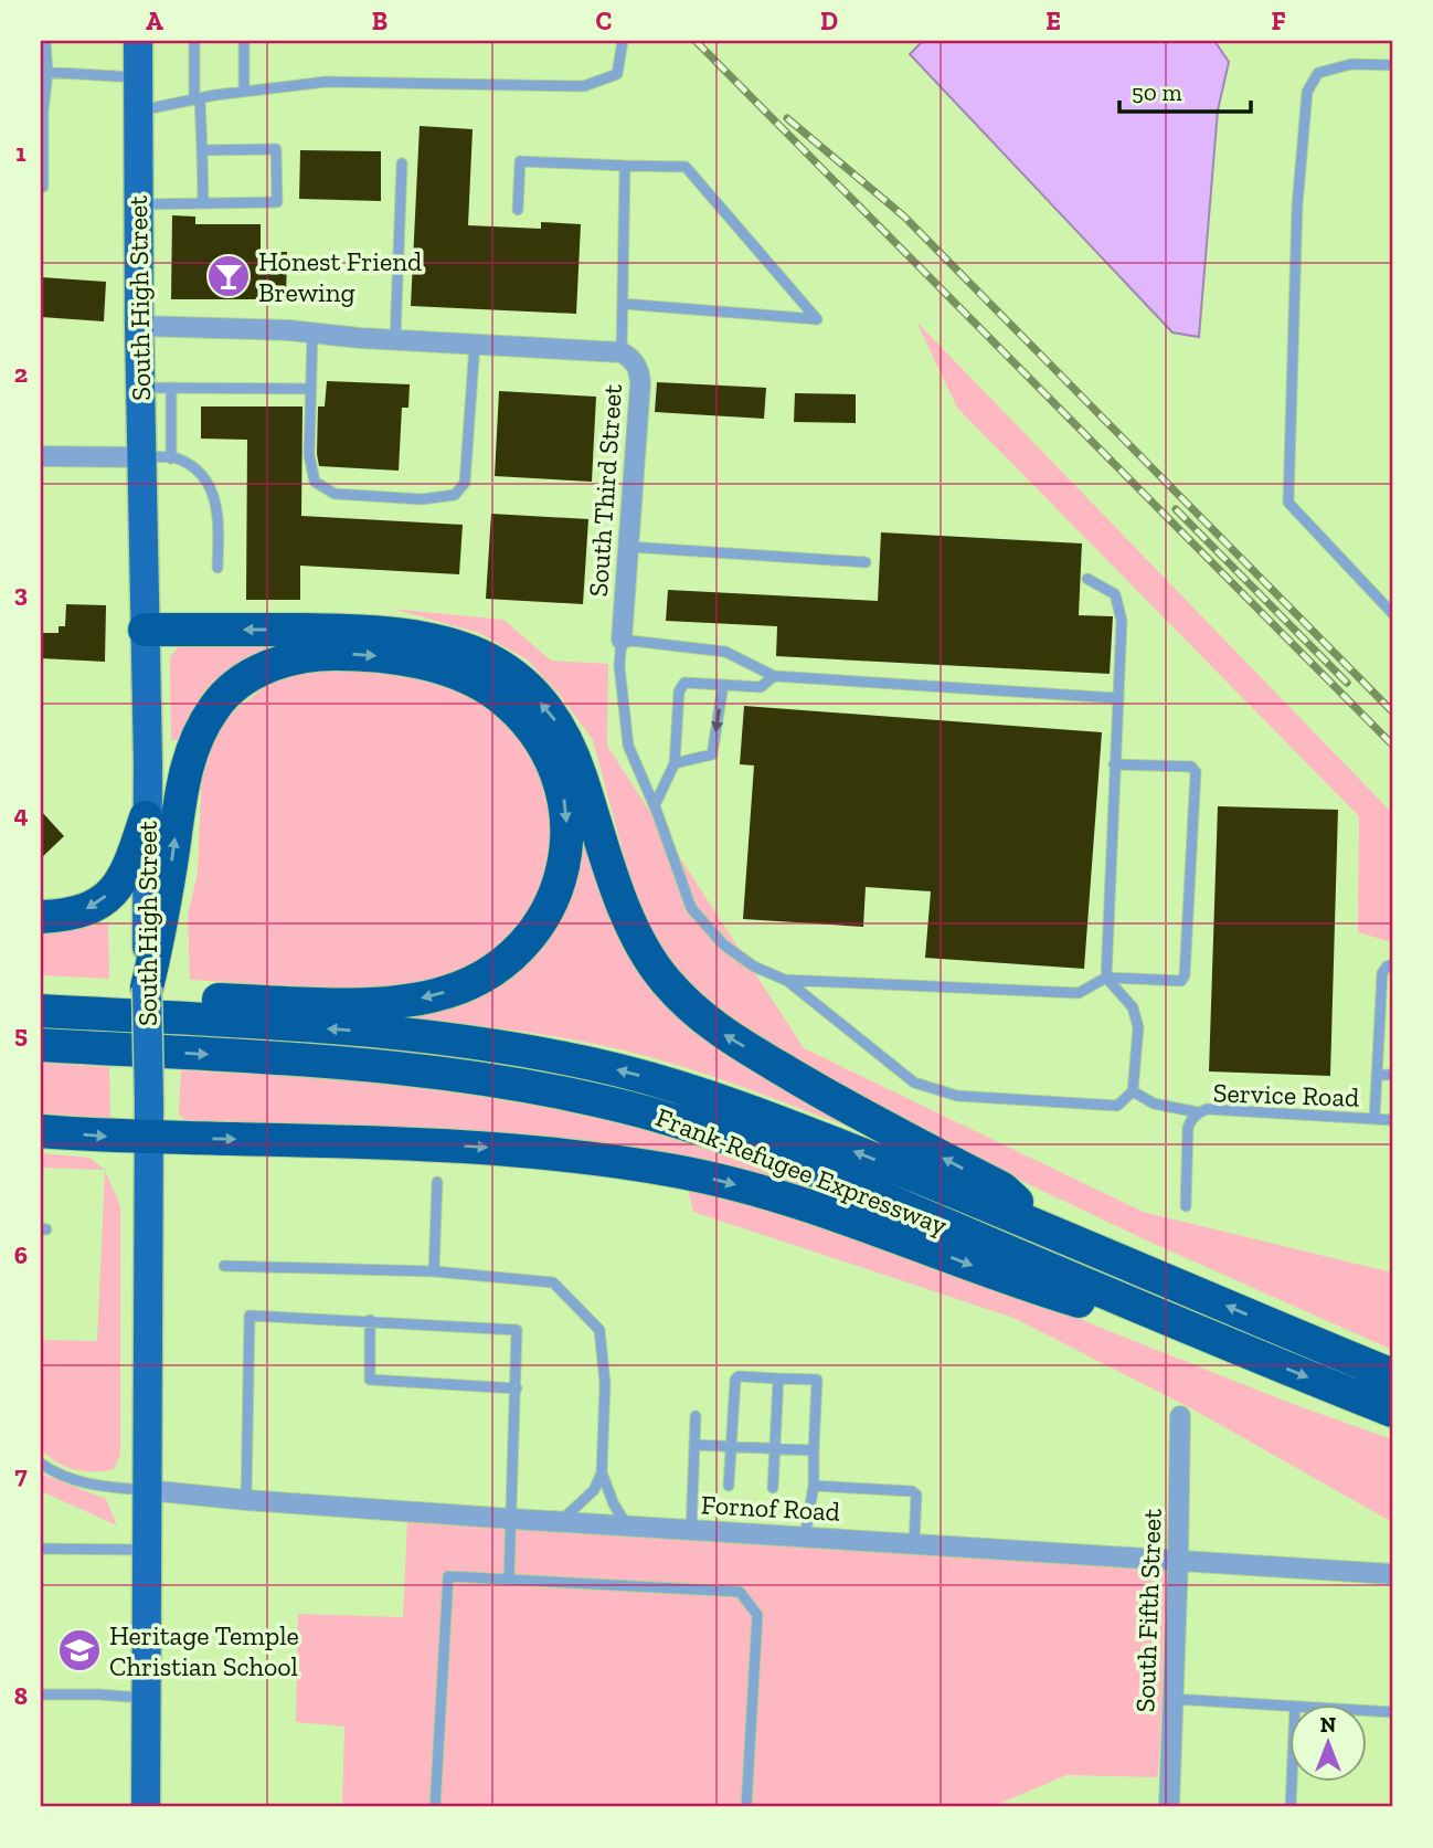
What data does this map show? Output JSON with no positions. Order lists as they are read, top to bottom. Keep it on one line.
{"streets":{"highway":["Frank-Refugee Expressway"],"main road":["South High Street"],"street":["South Third Street","Fornof Road","South Fifth Street"],"lane":["Service Road"]},"crossings":[["South High Street","Fornof Road"],["Fornof Road","South Fifth Street"]],"places":{"bar":["Honest Friend Brewing"],"school or university":["Heritage Temple Christian School"]},"scale_bar":"50 m","north":"top","grid":{"columns":["A","B","C","D","E","F"],"rows":["1","2","3","4","5","6","7","8"]}}
